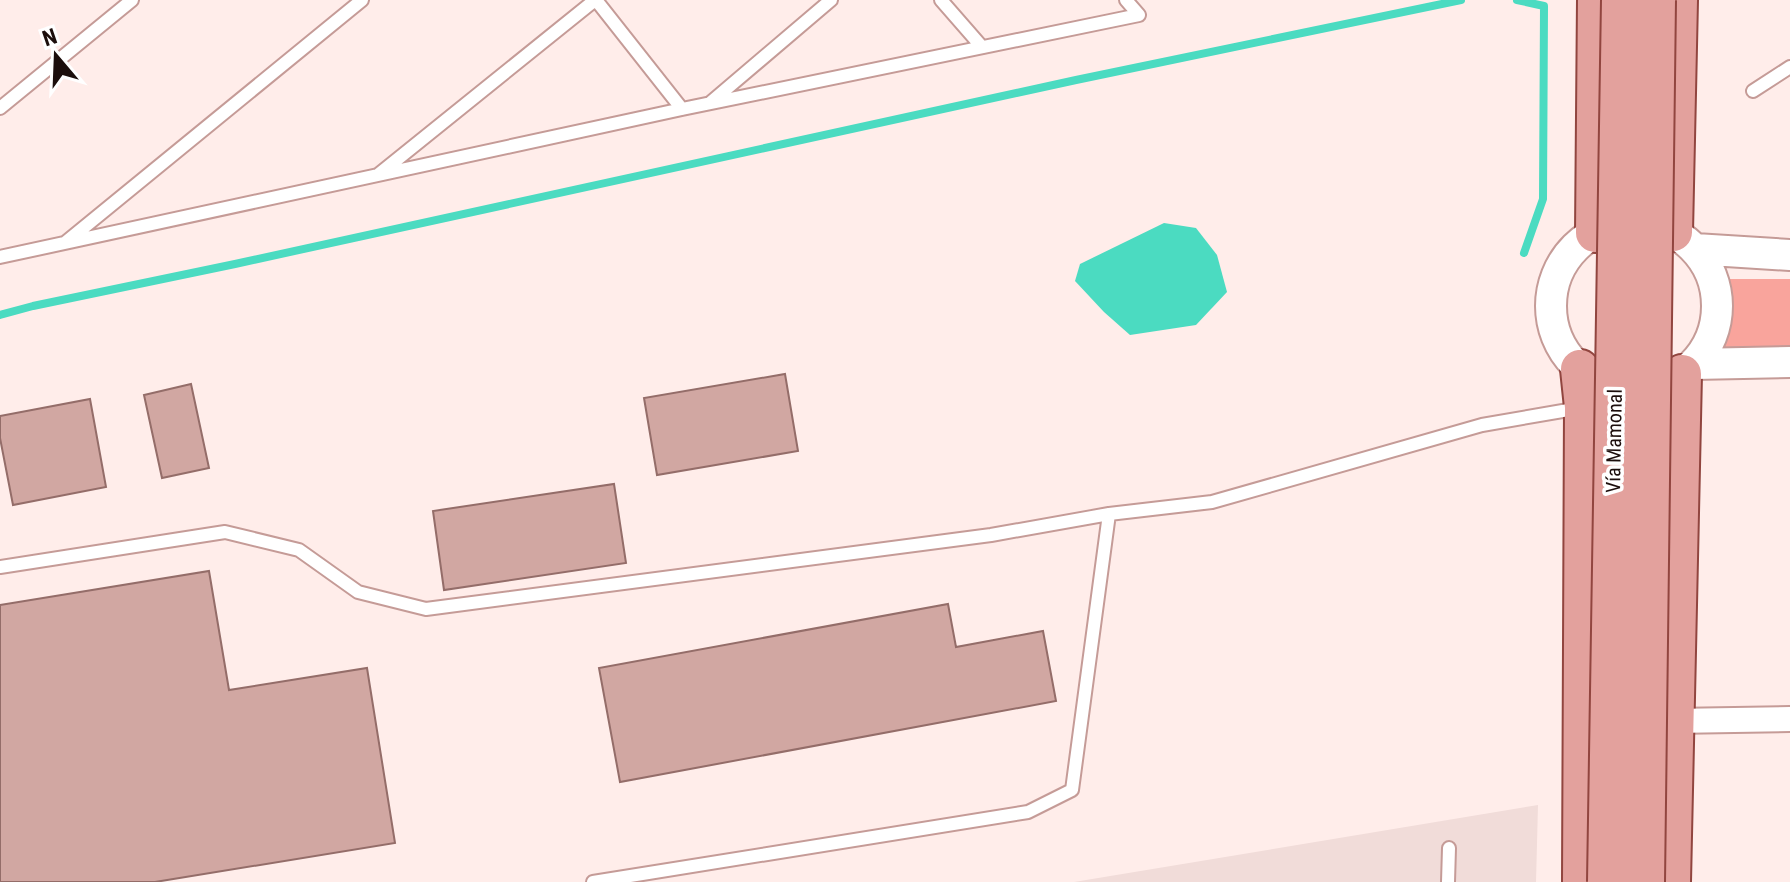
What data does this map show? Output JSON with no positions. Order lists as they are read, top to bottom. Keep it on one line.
{"streets":{"main road":["Vía Mamonal"]},"north":"top"}
